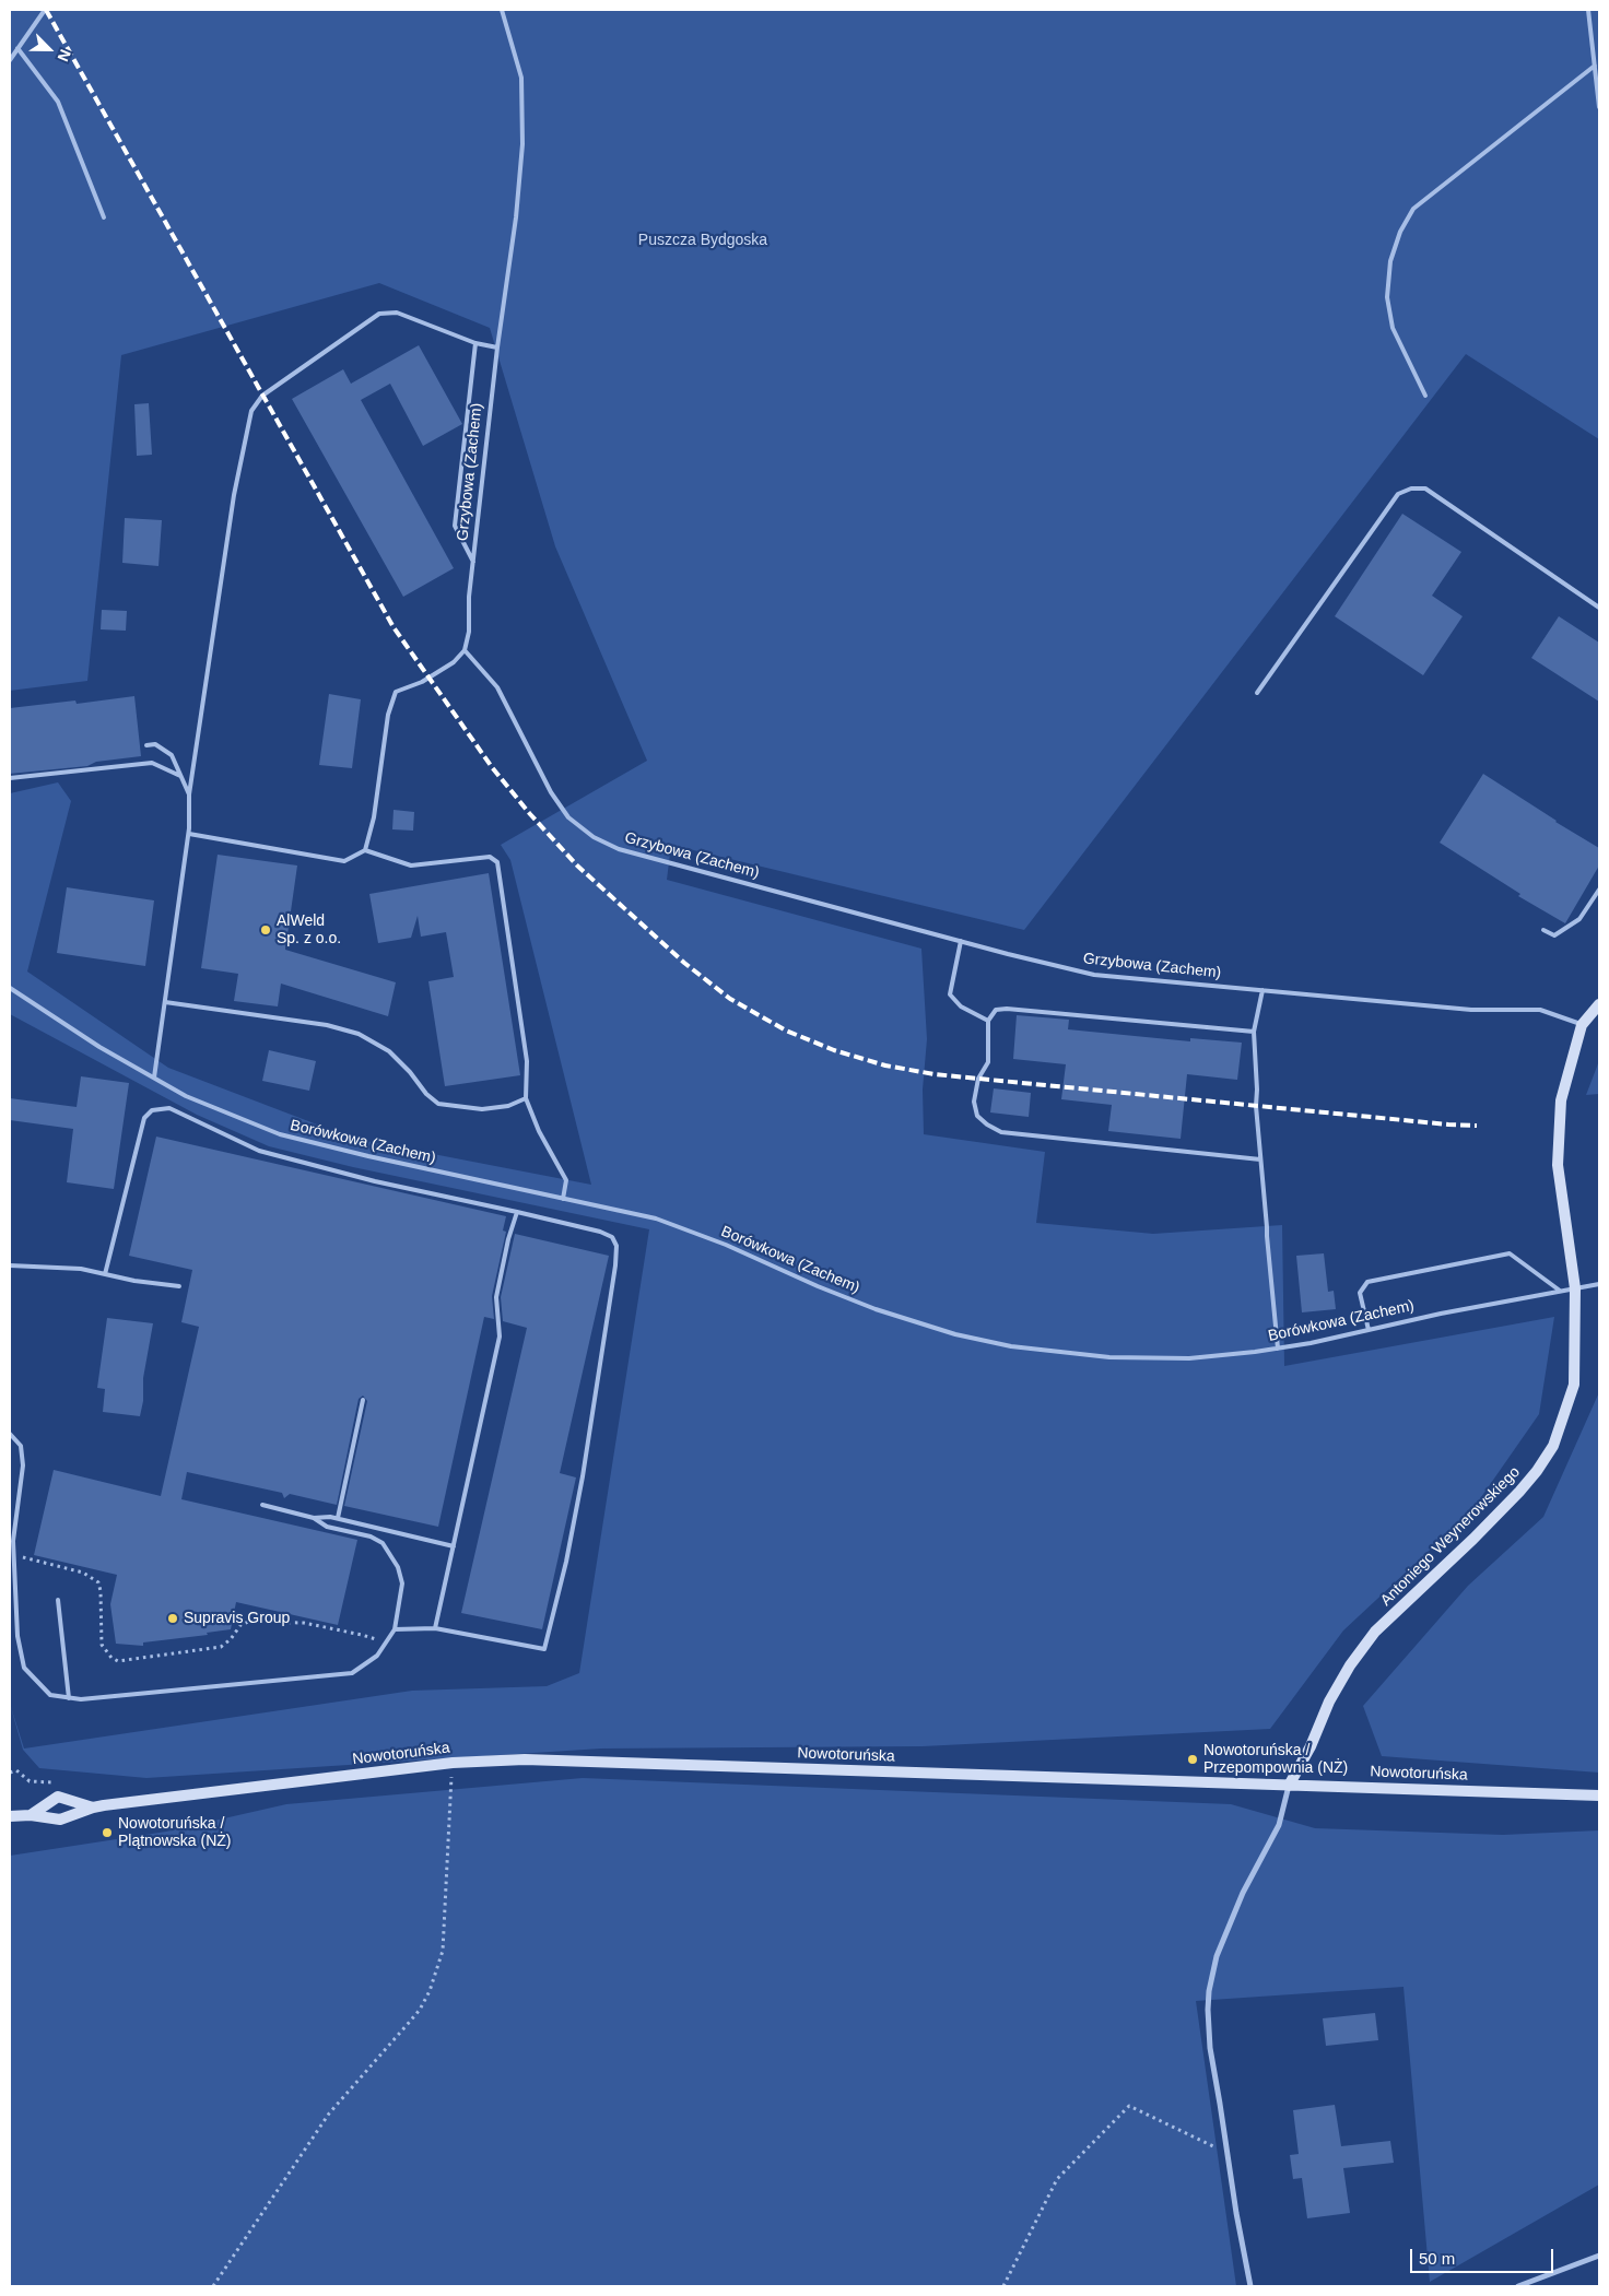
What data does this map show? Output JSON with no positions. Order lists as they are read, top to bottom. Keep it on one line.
{"streets":{"main road":["Antoniego Weynerowskiego","Nowotoruńska"],"lane":["Grzybowa (Zachem)","Borówkowa (Zachem)"]},"crossings":[["Grzybowa (Zachem)","Antoniego Weynerowskiego"],["Borówkowa (Zachem)","Antoniego Weynerowskiego"],["Antoniego Weynerowskiego","Nowotoruńska"]],"parks":["Puszcza Bydgoska"],"places":["AlWeld Sp. z o.o.","Supravis Group","Nowotoruńska / Przepompownia (NŻ)","Nowotoruńska / Plątnowska (NŻ)"],"scale_bar":"50 m","north":"bottom right"}
